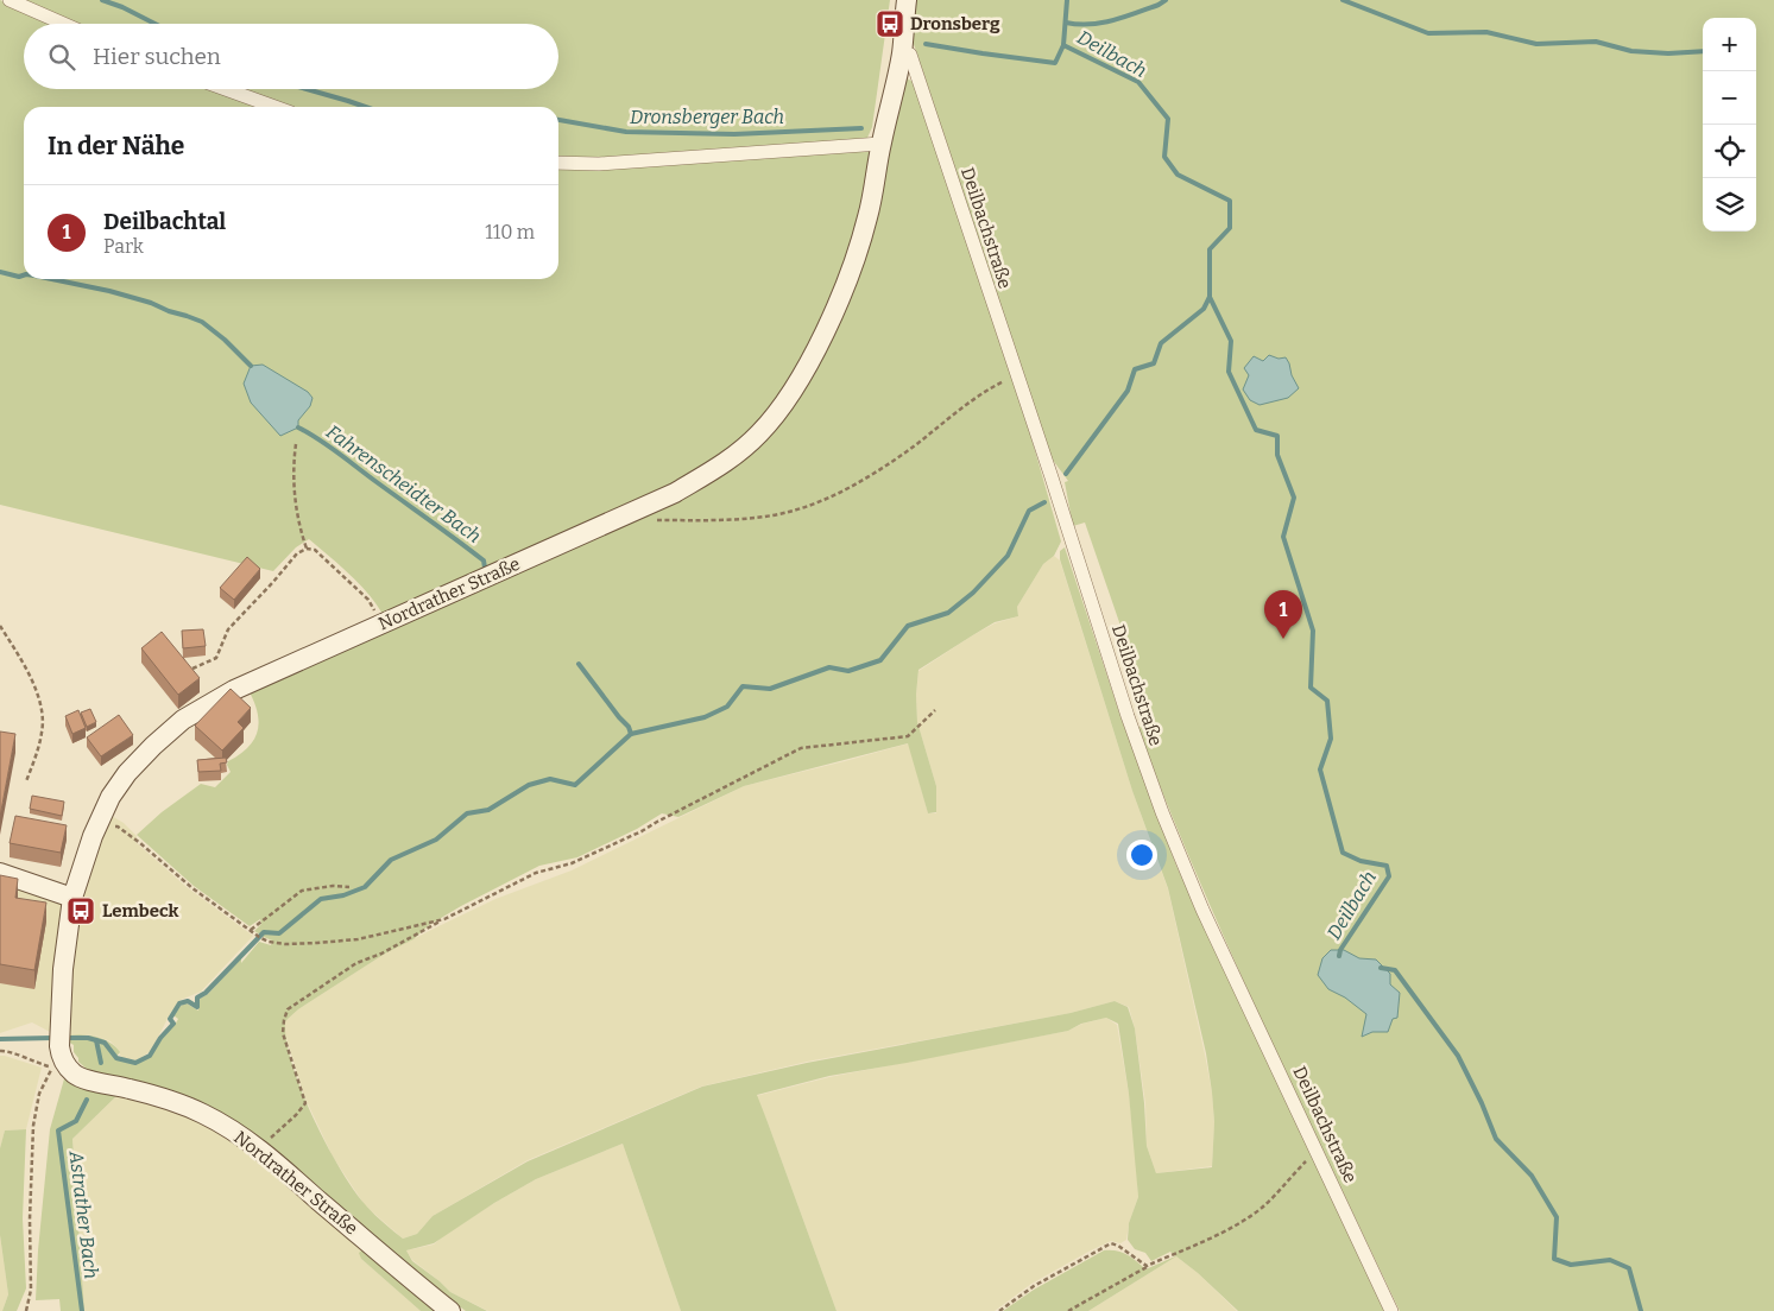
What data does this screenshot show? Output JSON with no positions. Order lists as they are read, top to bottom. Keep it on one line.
{"streets":{"main road":["Nordrather Straße"],"street":["Deilbachstraße"]},"crossings":[["Deilbachstraße","Nordrather Straße"]],"water":["Deilbach","Dronsberger Bach","Fahrenscheidter Bach","Astrather Bach"],"places":{"bus stop":["Dronsberg","Lembeck"]},"page":{"map_buttons":["+","−"],"search":"Hier suchen","heading":"In der Nähe","list":[{"mark":"1","name":"Deilbachtal","note":"Park","value":"110 m"}],"pins":"1"}}
